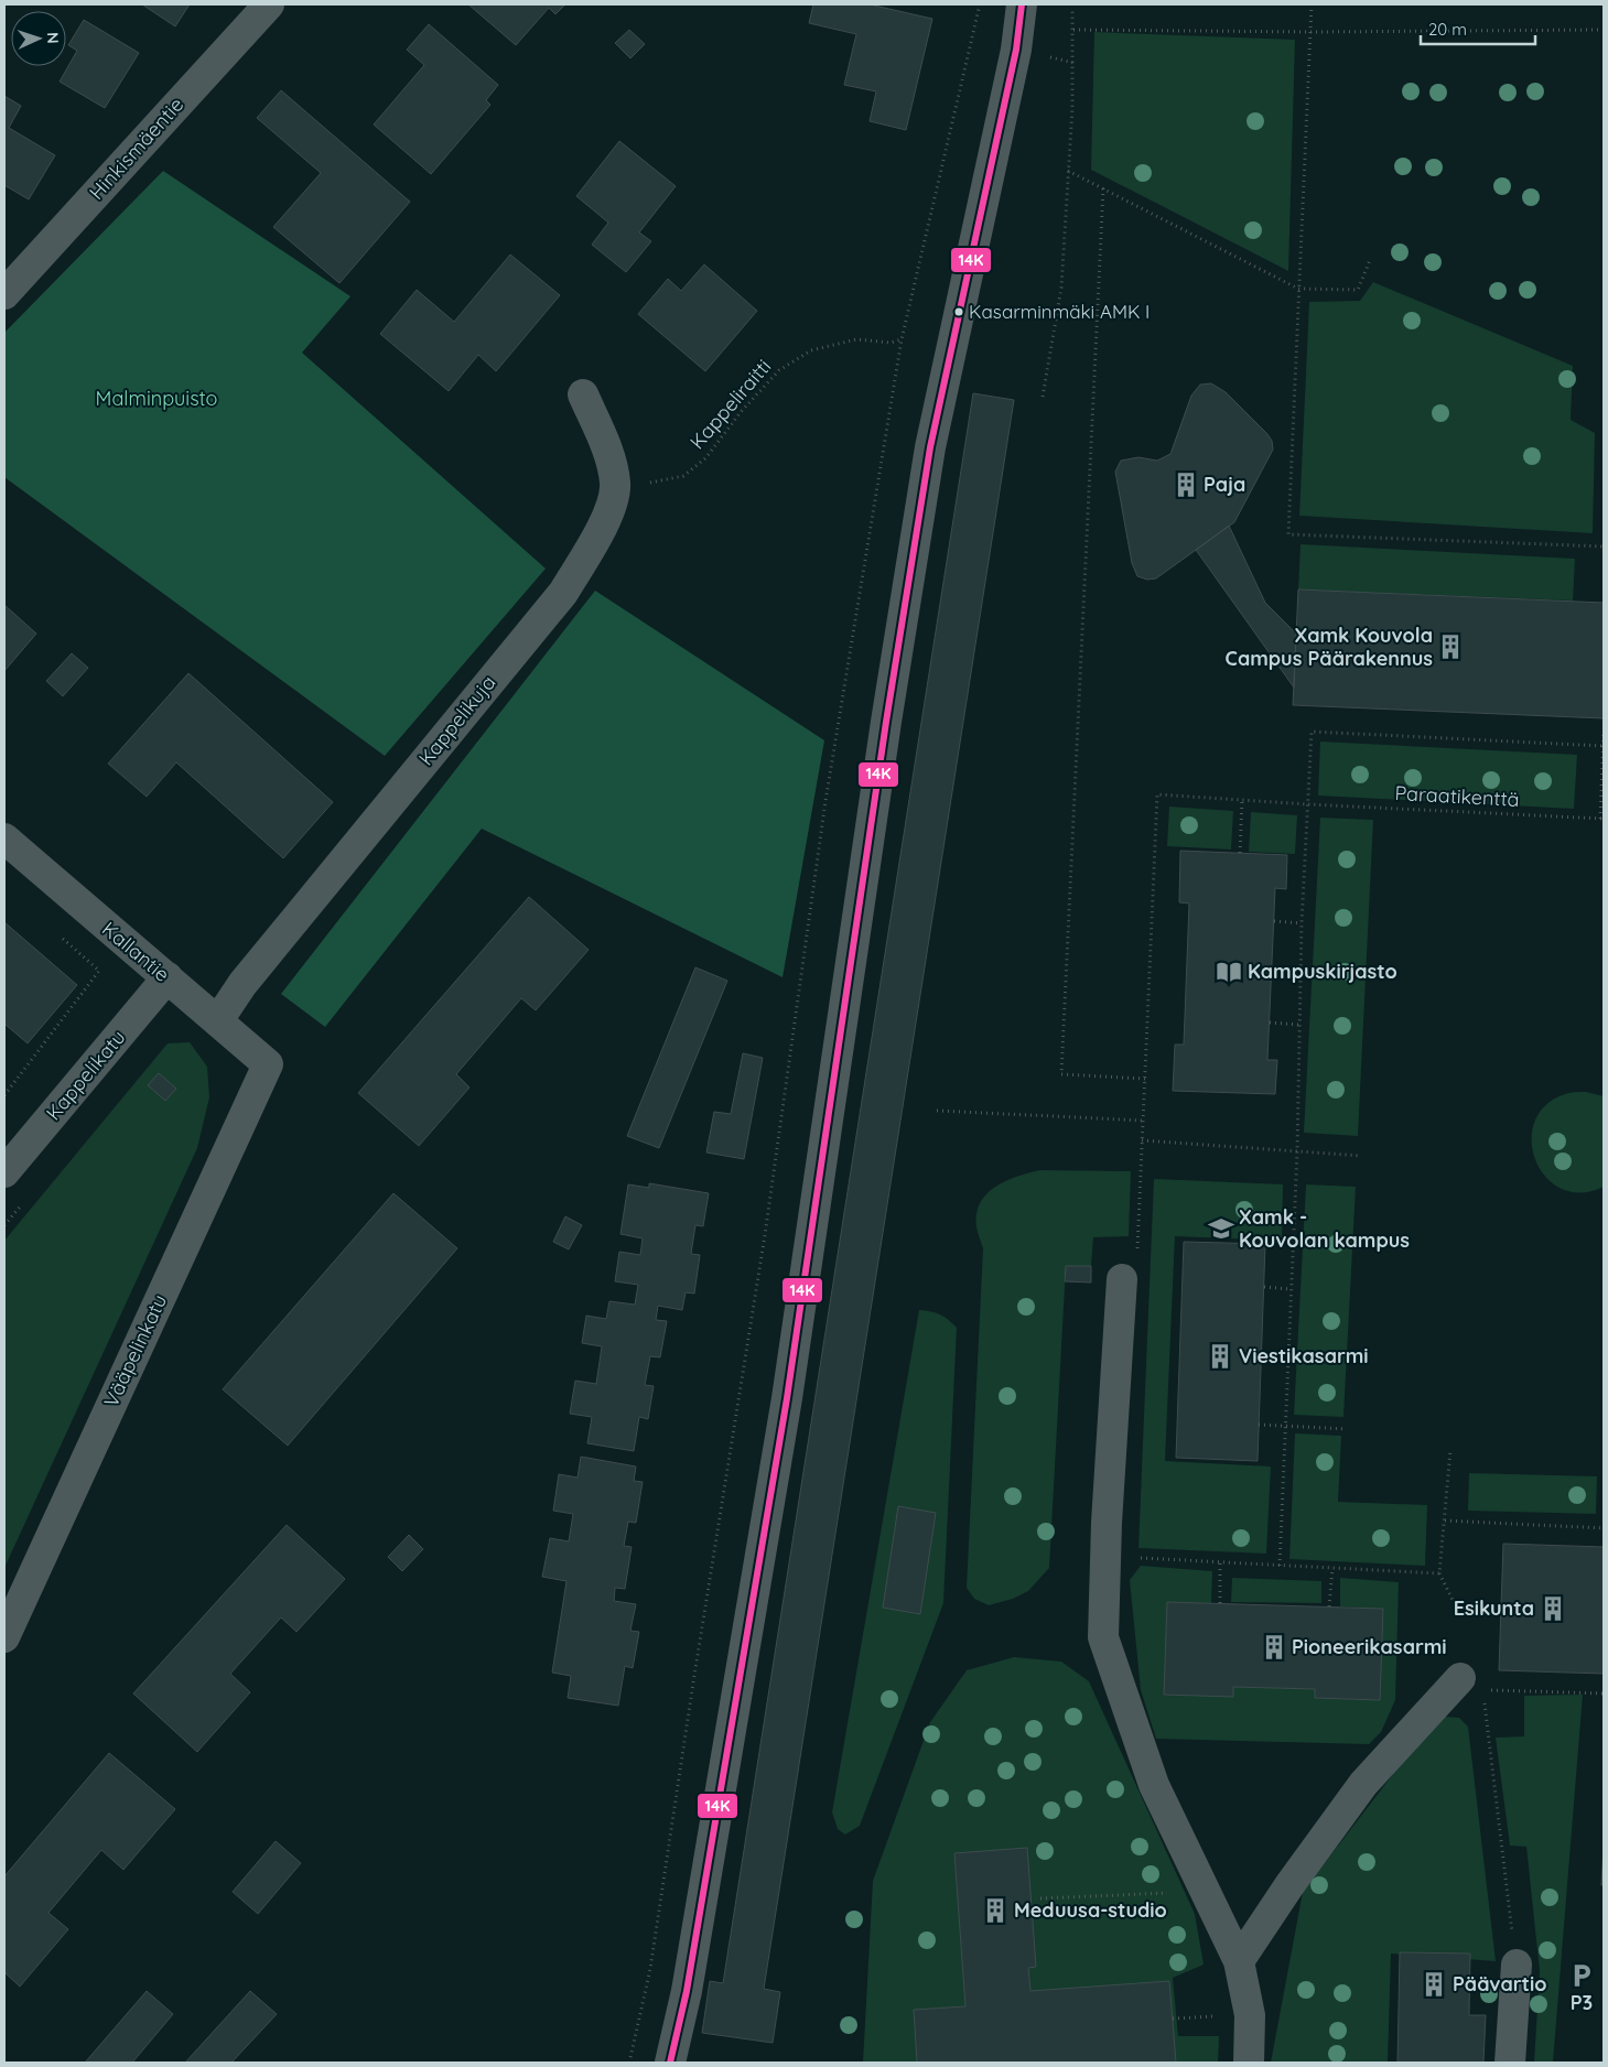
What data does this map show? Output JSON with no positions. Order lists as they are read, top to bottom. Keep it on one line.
{"streets":{"street":["Hinkismäentie","Kappelikuja","Kallantie","Kappelikatu","Vääpelinkatu"],"path":["Kappeliraitti","Paraatikenttä"]},"crossings":[["Kappeliraitti","Kappelikuja"],["Kappelikuja","Kallantie"],["Kallantie","Kappelikatu"],["Kallantie","Vääpelinkatu"]],"parks":["Malminpuisto"],"places":{"other":["Kasarminmäki AMK I"],"building":["Paja","Xamk Kouvola Campus Päärakennus","Viestikasarmi","Esikunta","Pioneerikasarmi","Meduusa-studio","Päävartio"],"library":["Kampuskirjasto"],"school or university":["Xamk - Kouvolan kampus"],"parking":["P3"]},"lines":["transit line 14K"],"scale_bar":"20 m","north":"right"}
